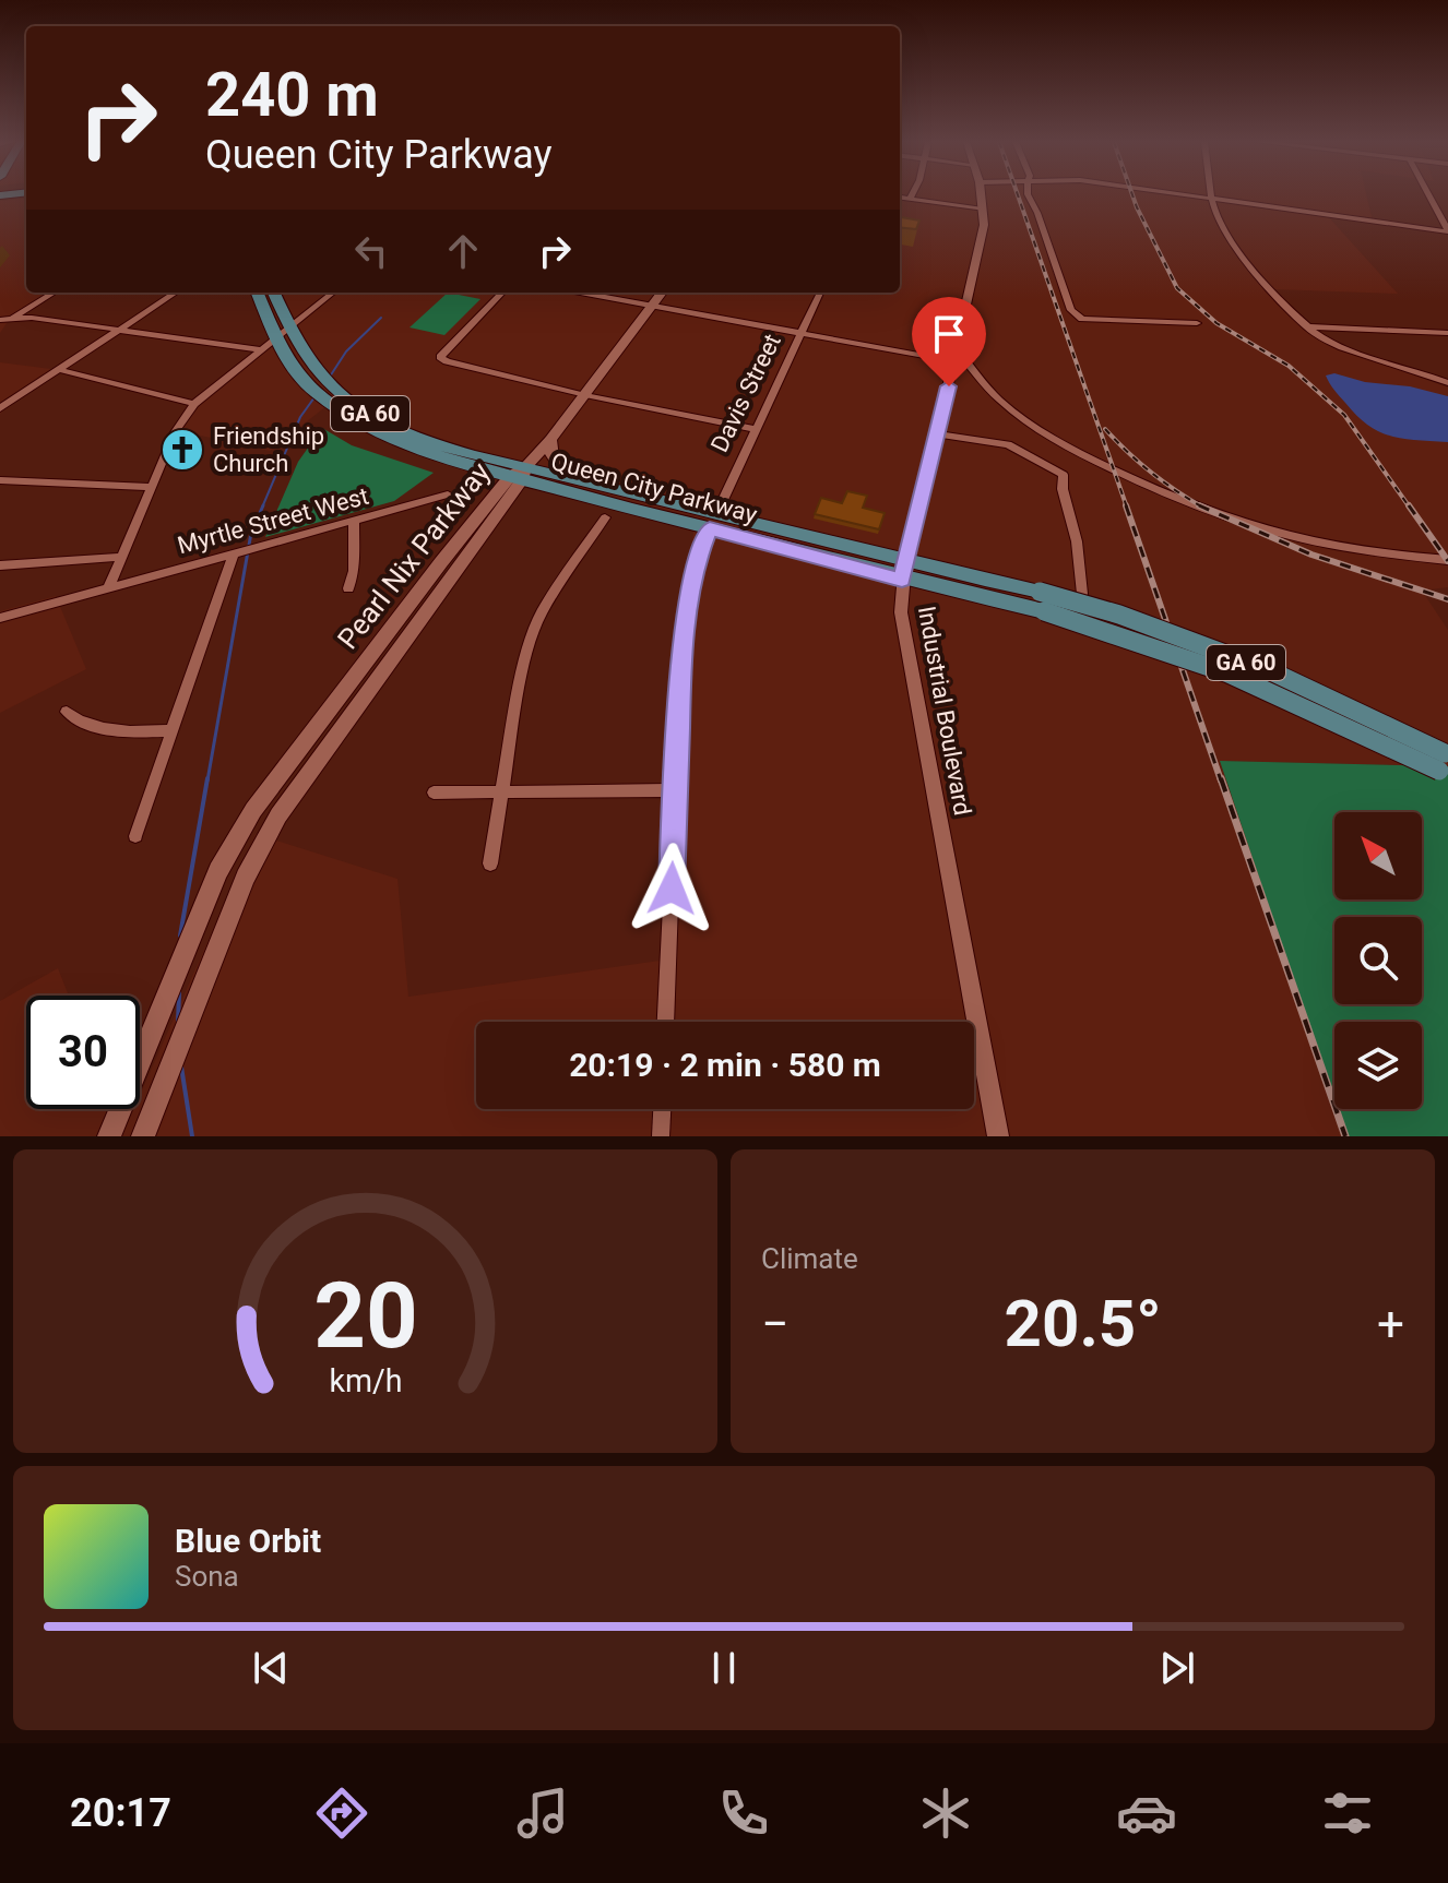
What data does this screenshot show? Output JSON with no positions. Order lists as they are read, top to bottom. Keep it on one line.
{"streets":{"main road":["GA 60","Queen City Parkway","Pearl Nix Parkway"],"street":["Davis Street","Myrtle Street West","Industrial Boulevard"]},"crossings":[["Davis Street","Queen City Parkway"],["Queen City Parkway","Pearl Nix Parkway"],["Queen City Parkway","Industrial Boulevard"]],"places":{"church":["Friendship Church"]},"north":"top left","page":{"turn":["240 m","Queen City Parkway"],"limit":"30","trip":"20:19 · 2 min · 580 m","tile":"Climate","heat":["−","20.5°","+"],"song":["Blue Orbit","Sona"],"tabs":"20:17","gauge":["20","km/h"]}}
